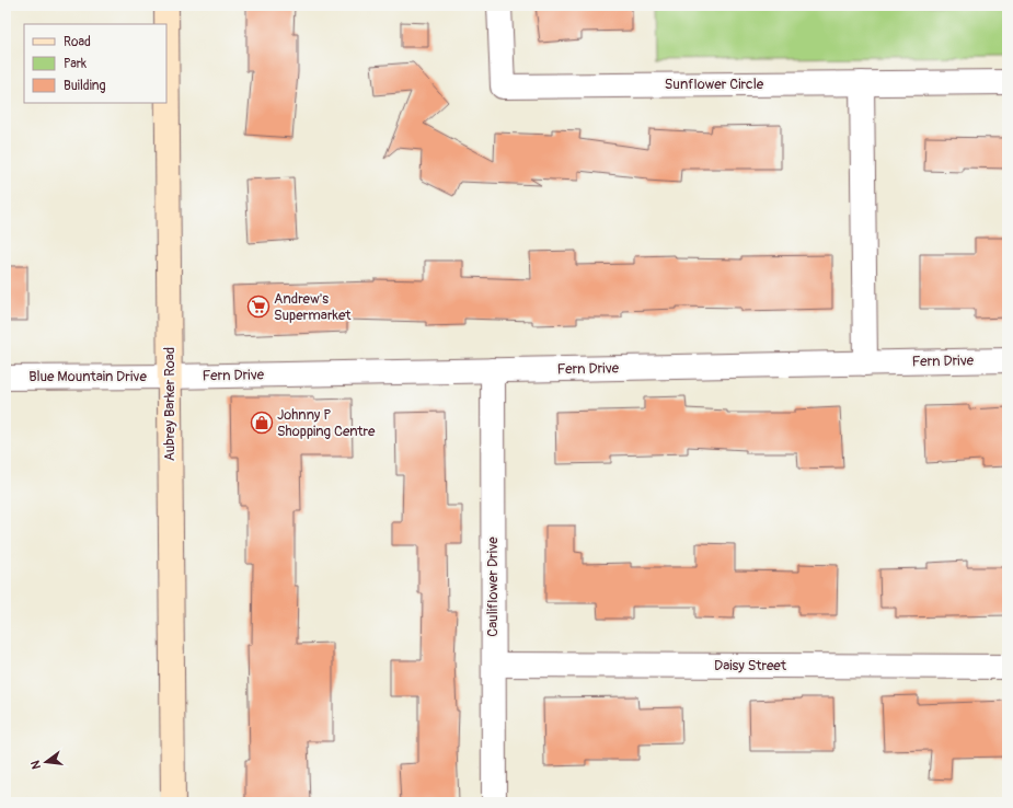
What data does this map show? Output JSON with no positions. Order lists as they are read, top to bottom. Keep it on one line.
{"streets":{"street":["Sunflower Circle","Fern Drive","Blue Mountain Drive","Aubrey Barker Road","Cauliflower Drive","Daisy Street"]},"crossings":[["Fern Drive","Blue Mountain Drive"],["Fern Drive","Aubrey Barker Road"],["Fern Drive","Cauliflower Drive"],["Blue Mountain Drive","Aubrey Barker Road"],["Cauliflower Drive","Daisy Street"]],"places":{"supermarket":["Andrew's Supermarket"],"shop":["Johnny P Shopping Centre"]},"legend":["Road","Park","Building"],"north":"left"}
